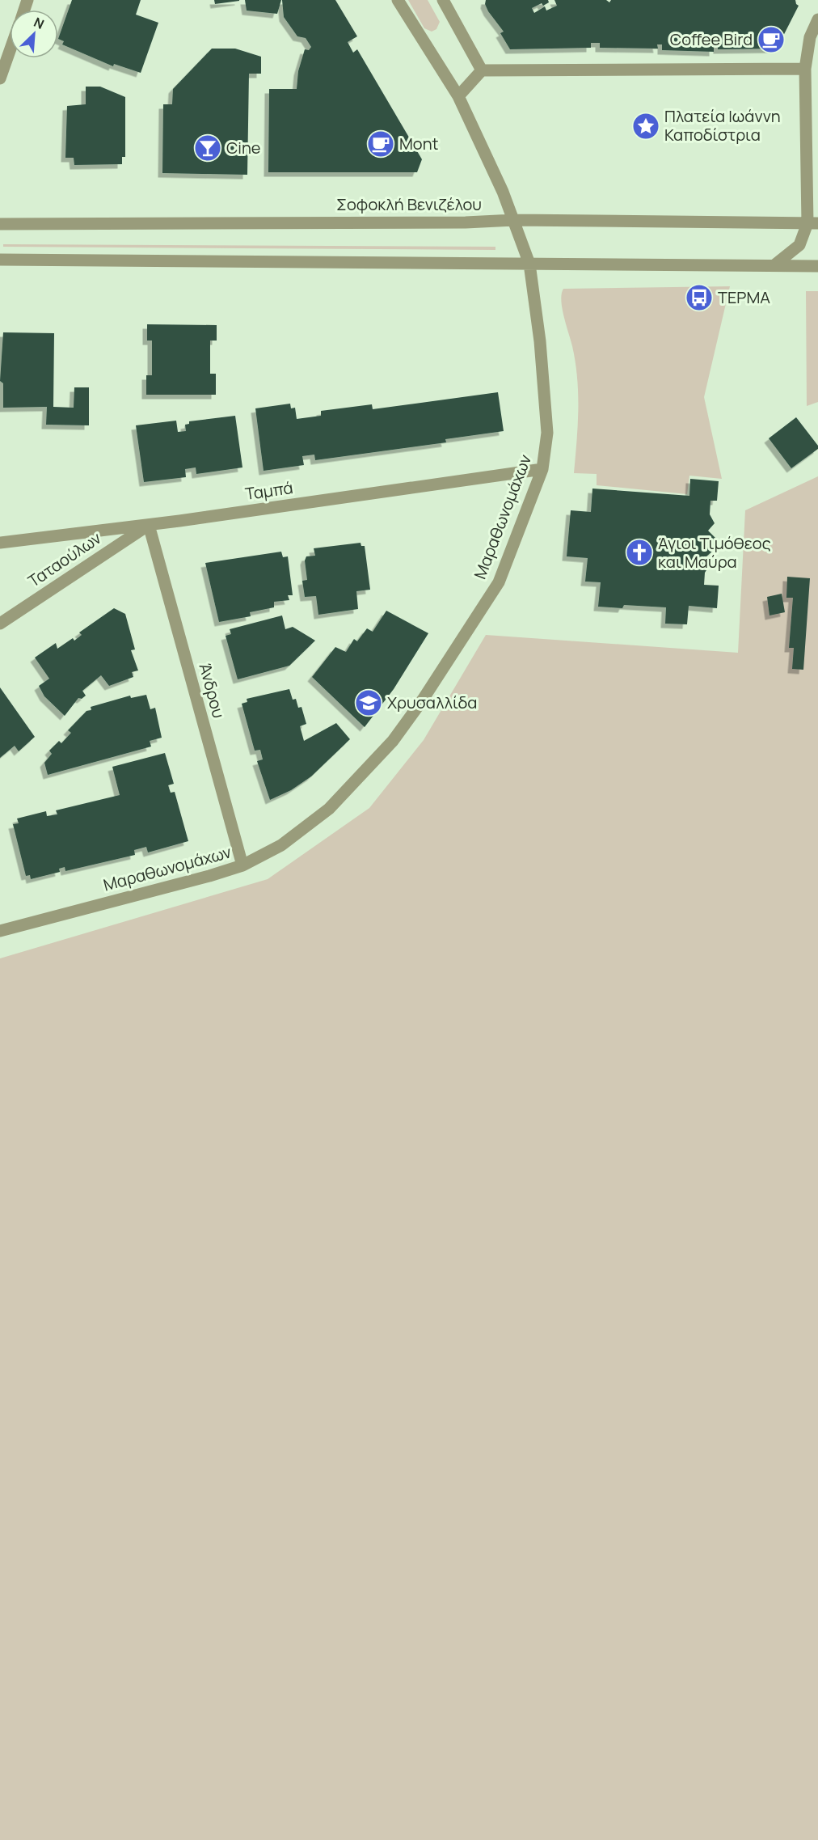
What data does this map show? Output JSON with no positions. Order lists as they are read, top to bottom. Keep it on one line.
{"streets":{"street":["Σοφοκλή Βενιζέλου","Ταμπά","Μαραθωνομάχων","Ταταούλων","Άνδρου"]},"crossings":[["Σοφοκλή Βενιζέλου","Μαραθωνομάχων"],["Ταμπά","Μαραθωνομάχων"],["Ταμπά","Ταταούλων"],["Ταμπά","Άνδρου"],["Μαραθωνομάχων","Άνδρου"],["Ταταούλων","Άνδρου"]],"places":{"cafe":["Coffee Bird","Mont"],"place":["Πλατεία Ιωάννη Καποδίστρια"],"bar":["Cine"],"bus stop":["ΤΕΡΜΑ"],"church":["Άγιοι Τιμόθεος και Μαύρα"],"school or university":["Χρυσαλλίδα"]},"north":"top right"}
